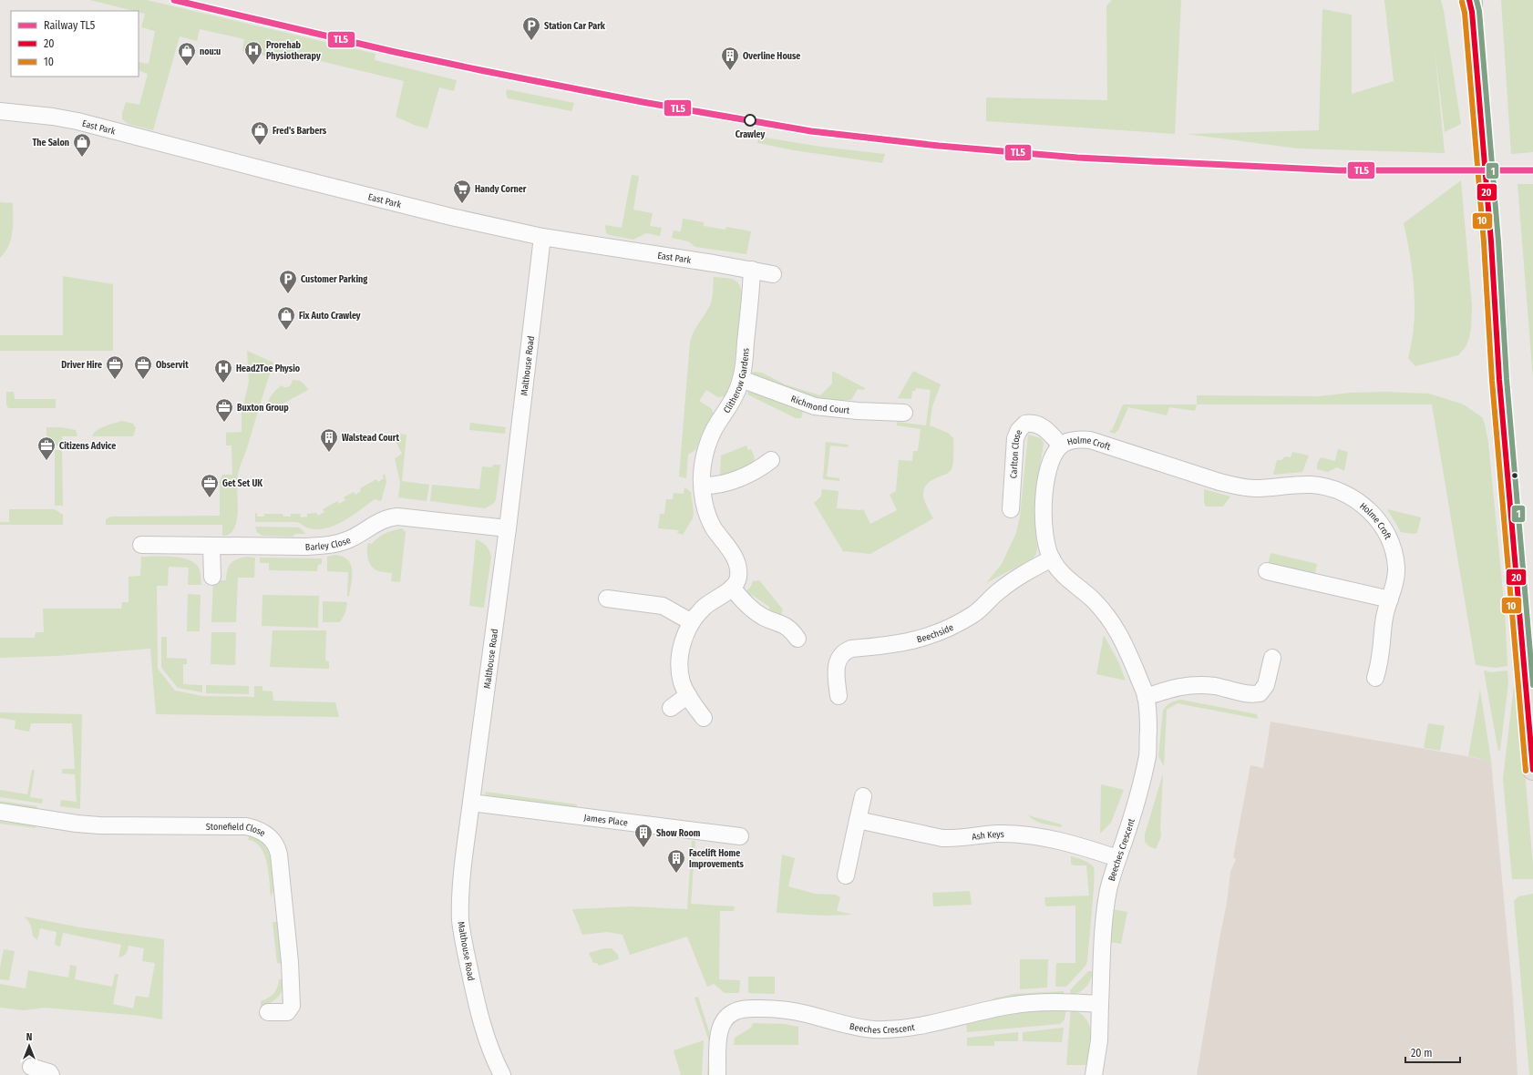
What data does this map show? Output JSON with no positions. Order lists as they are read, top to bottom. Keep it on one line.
{"streets":{"street":["East Park","Malthouse Road","Clitherow Gardens","Richmond Court","Holme Croft","Carlton Close","Barley Close","Beechside","James Place","Stonefield Close","Ash Keys","Beeches Crescent"]},"crossings":[["East Park","Malthouse Road"],["East Park","Clitherow Gardens"],["Malthouse Road","Barley Close"],["Malthouse Road","James Place"],["Clitherow Gardens","Richmond Court"],["Holme Croft","Carlton Close"],["Holme Croft","Beechside"],["Holme Croft","Beeches Crescent"],["Ash Keys","Beeches Crescent"]],"places":{"parking":["Station Car Park","Customer Parking"],"hospital":["Prorehab Physiotherapy","Head2Toe Physio"],"shop":["nou:u","Fred's Barbers","The Salon","Fix Auto Crawley"],"building":["Overline House","Walstead Court","Show Room","Facelift Home Improvements"],"other":["Crawley"],"supermarket":["Handy Corner"],"office":["Driver Hire","Observit","Buxton Group","Citizens Advice","Get Set UK"]},"lines":["rail line TL5","transit line 20","transit line 1","transit line 10"],"legend":["Railway TL5","20","10"],"scale_bar":"20 m","north":"top"}
